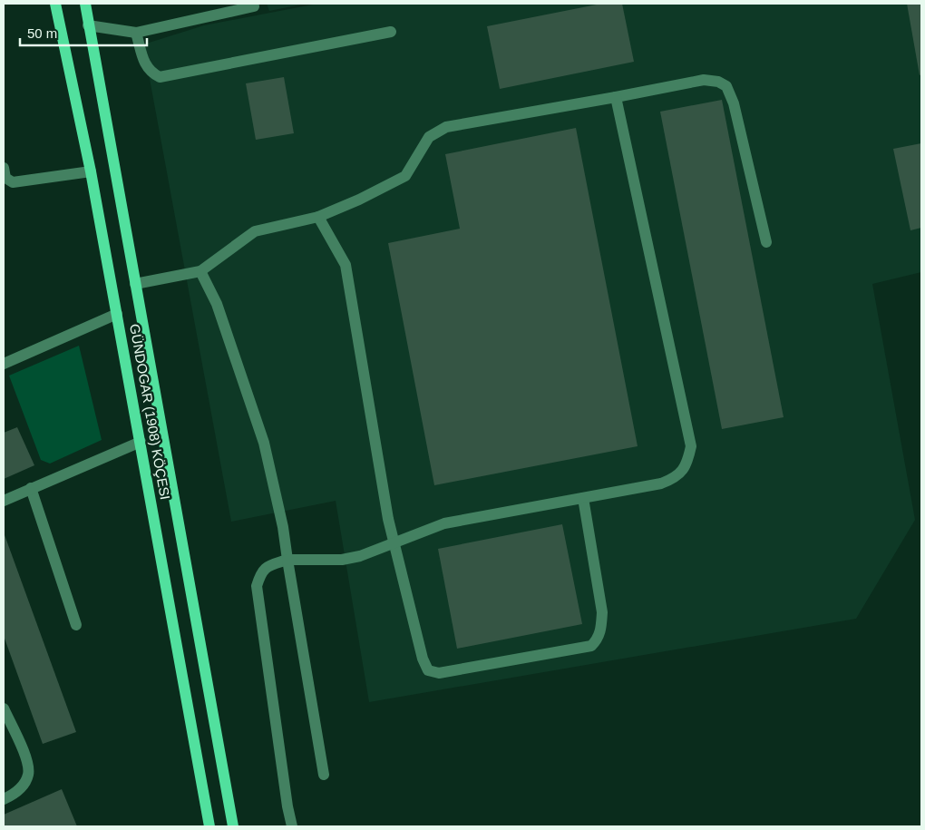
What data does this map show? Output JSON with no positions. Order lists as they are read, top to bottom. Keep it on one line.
{"streets":{"main road":["GÜNDOGAR (1908) KÖÇESI"]},"scale_bar":"50 m"}
